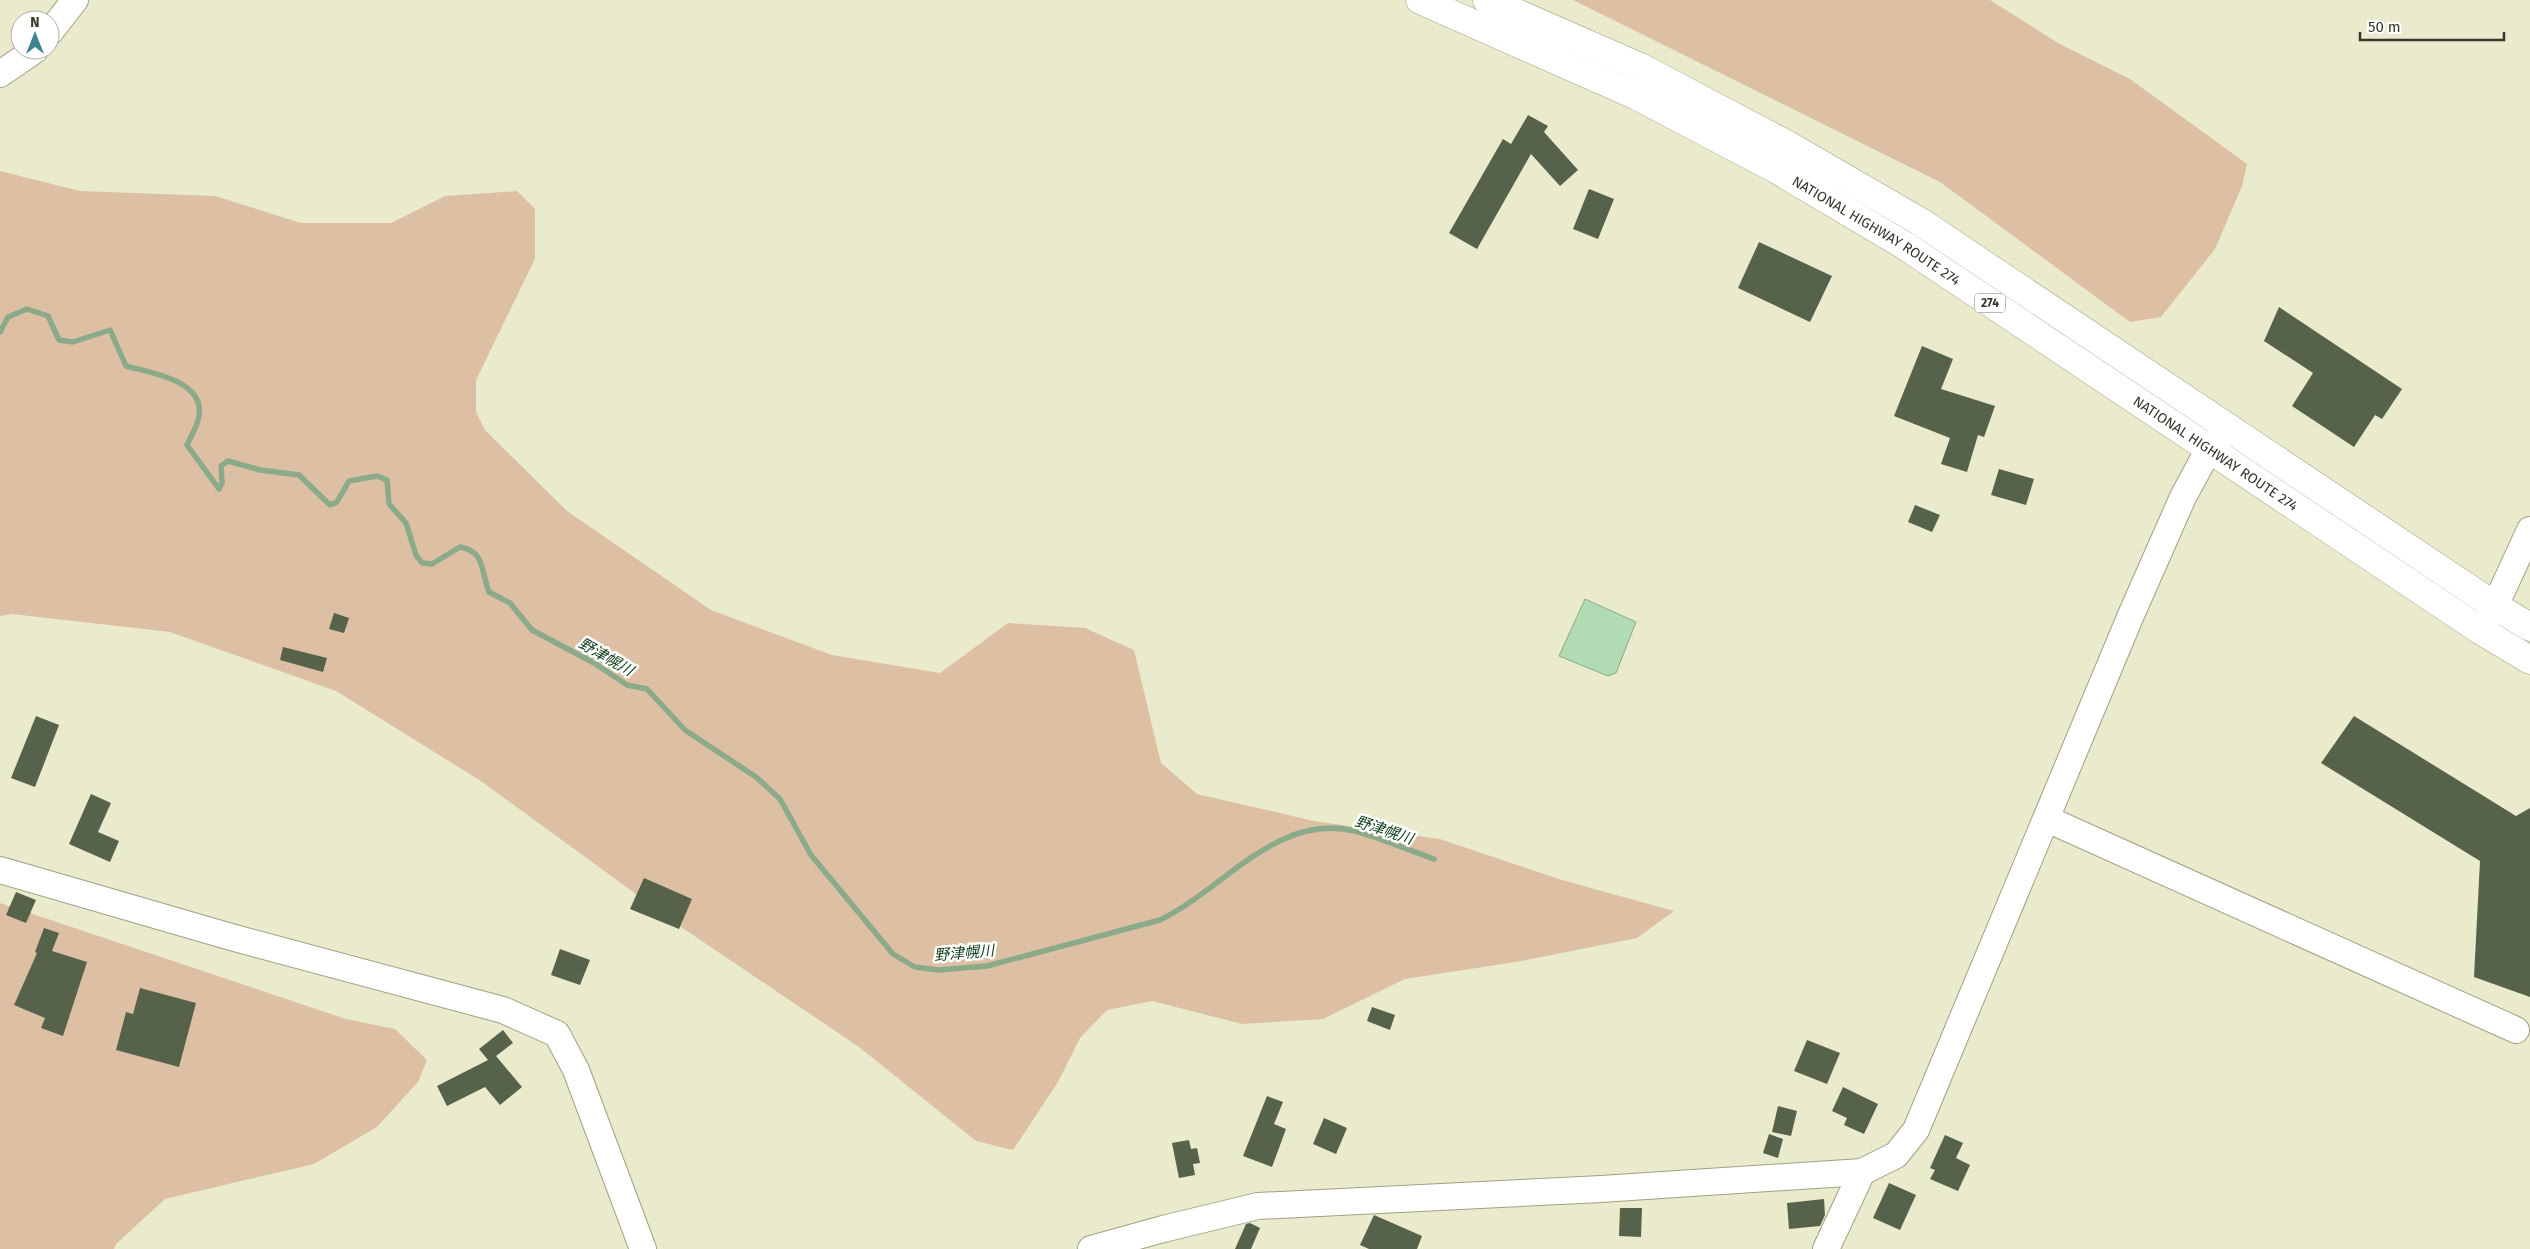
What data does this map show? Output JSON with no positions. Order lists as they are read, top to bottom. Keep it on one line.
{"streets":{"highway":["NATIONAL HIGHWAY ROUTE 274","274"]},"water":["野津幌川"],"scale_bar":"50 m","north":"top"}
